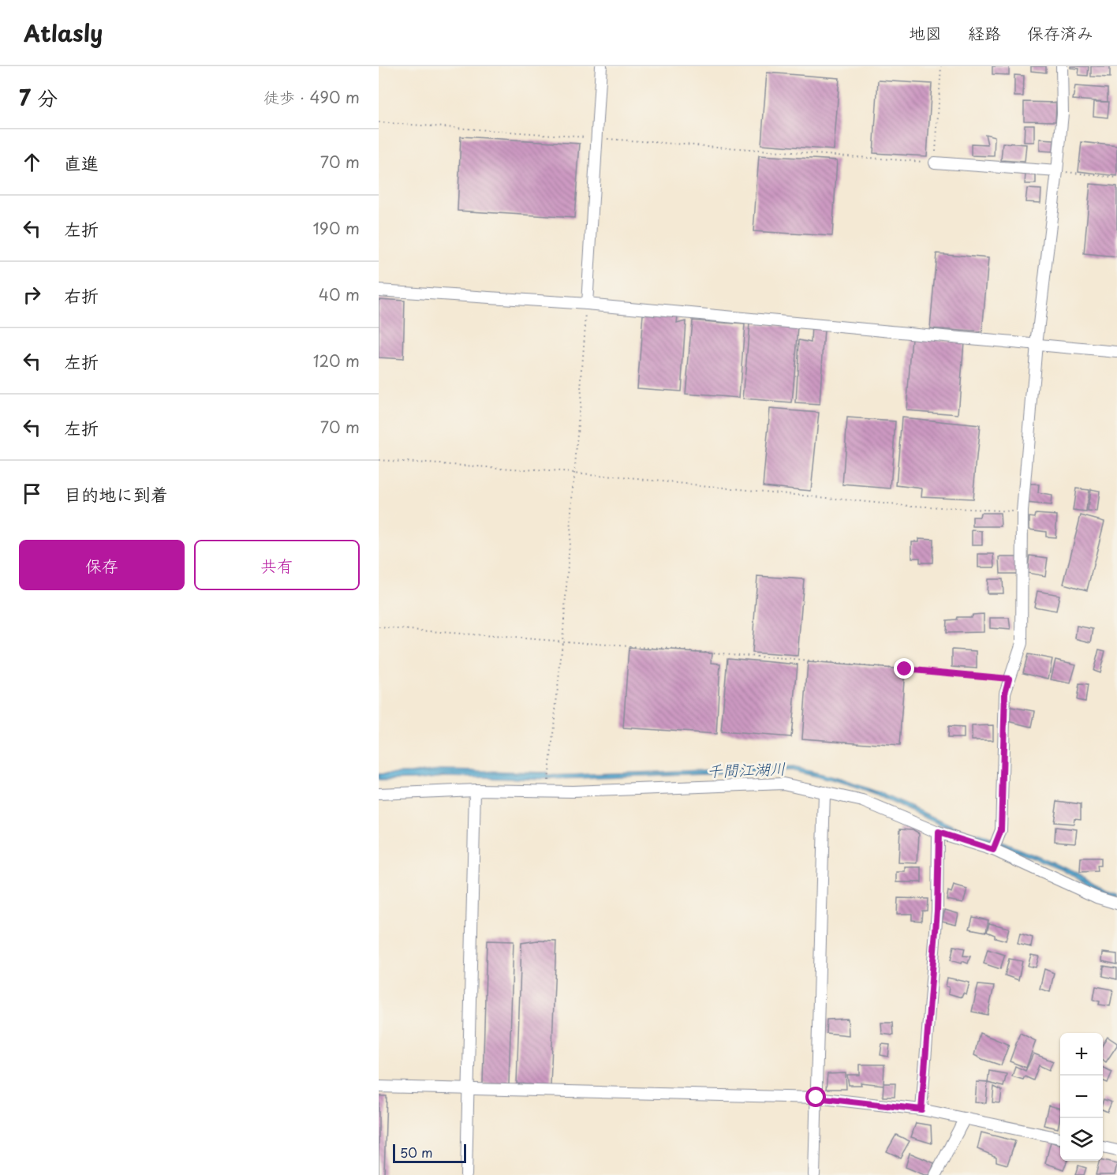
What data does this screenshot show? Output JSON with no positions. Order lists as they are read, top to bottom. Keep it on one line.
{"water":["千間江湖川"],"scale_bar":"50 m","page":{"header":"Atlasly","nav":["地図","経路","保存済み"],"heading":["7 分","徒歩 · 490 m"],"list":[["直進","70 m"],["左折","190 m"],["右折","40 m"],["左折","120 m"],["左折","70 m"],"目的地に到着"],"buttons":["保存","共有"],"map_buttons":["+","−"],"scale":"50 m"}}
